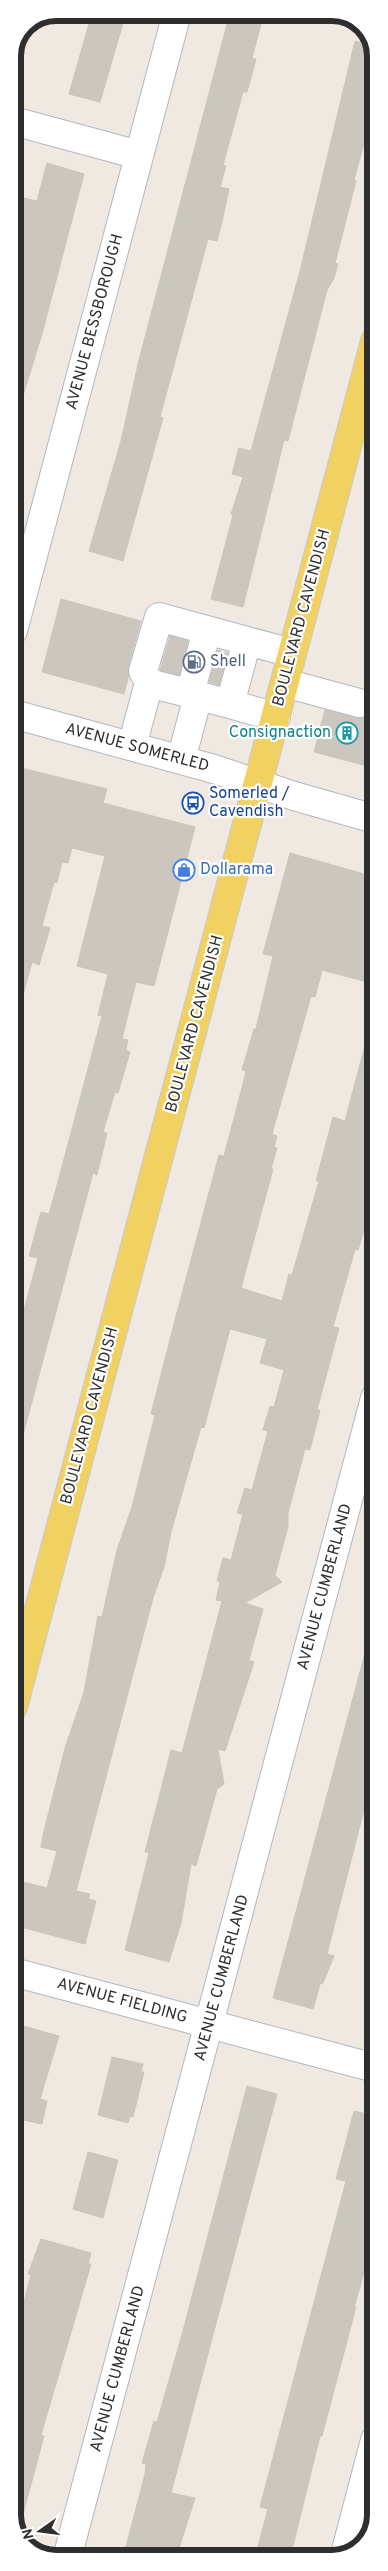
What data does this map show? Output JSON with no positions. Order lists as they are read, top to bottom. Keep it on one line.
{"streets":{"main road":["BOULEVARD CAVENDISH"],"street":["AVENUE BESSBOROUGH","AVENUE SOMERLED","AVENUE CUMBERLAND","AVENUE FIELDING"]},"crossings":[["BOULEVARD CAVENDISH","AVENUE SOMERLED"],["AVENUE CUMBERLAND","AVENUE FIELDING"]],"places":{"fuel station":["Shell"],"building":["Consignaction"],"bus stop":["Somerled / Cavendish"],"shop":["Dollarama"]},"north":"left"}
